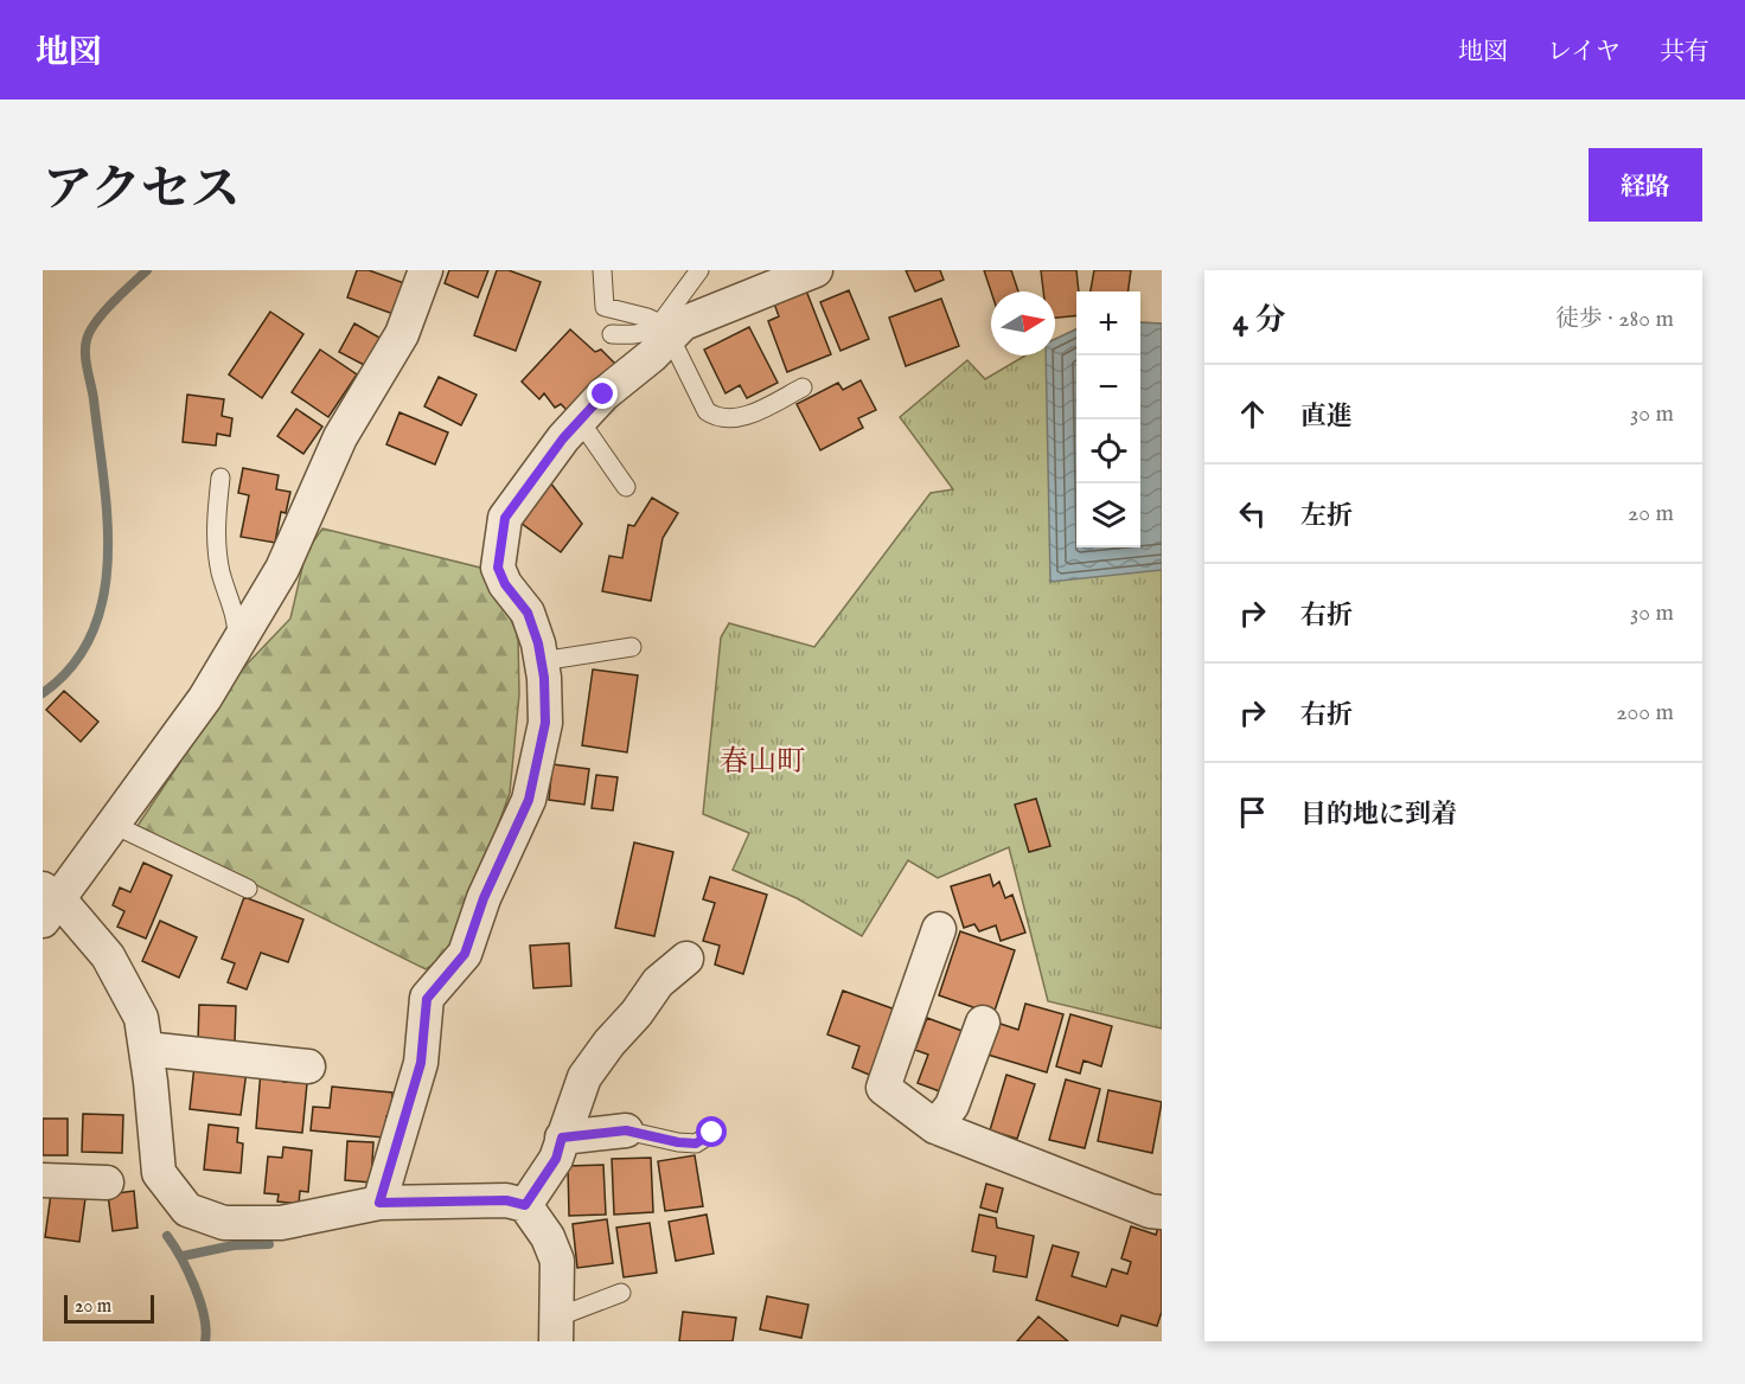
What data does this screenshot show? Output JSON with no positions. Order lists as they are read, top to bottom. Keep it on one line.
{"districts":["春山町"],"scale_bar":"20 m","north":"right","page":{"header":"地図","nav":["地図","レイヤ","共有"],"title":"アクセス","buttons":"経路","heading":["4 分","徒歩 · 280 m"],"map_buttons":["+","−"],"list":[["直進","30 m"],["左折","20 m"],["右折","30 m"],["右折","200 m"],"目的地に到着"],"scale":"20 m"}}
